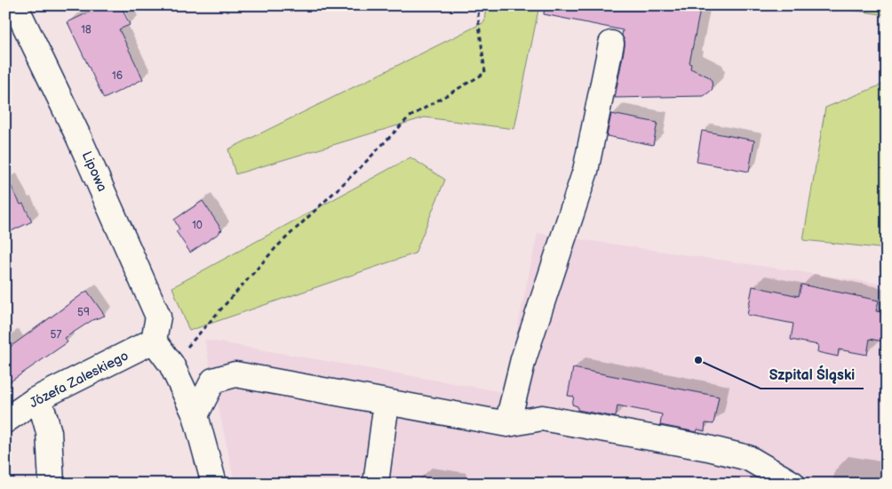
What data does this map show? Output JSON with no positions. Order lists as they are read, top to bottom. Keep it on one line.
{"streets":{"street":["Lipowa","Józefa Zaleskiego"]},"crossings":[["Lipowa","Józefa Zaleskiego"]],"places":["Szpital Śląski"],"house_numbers":["18","16","10","59","57"]}
